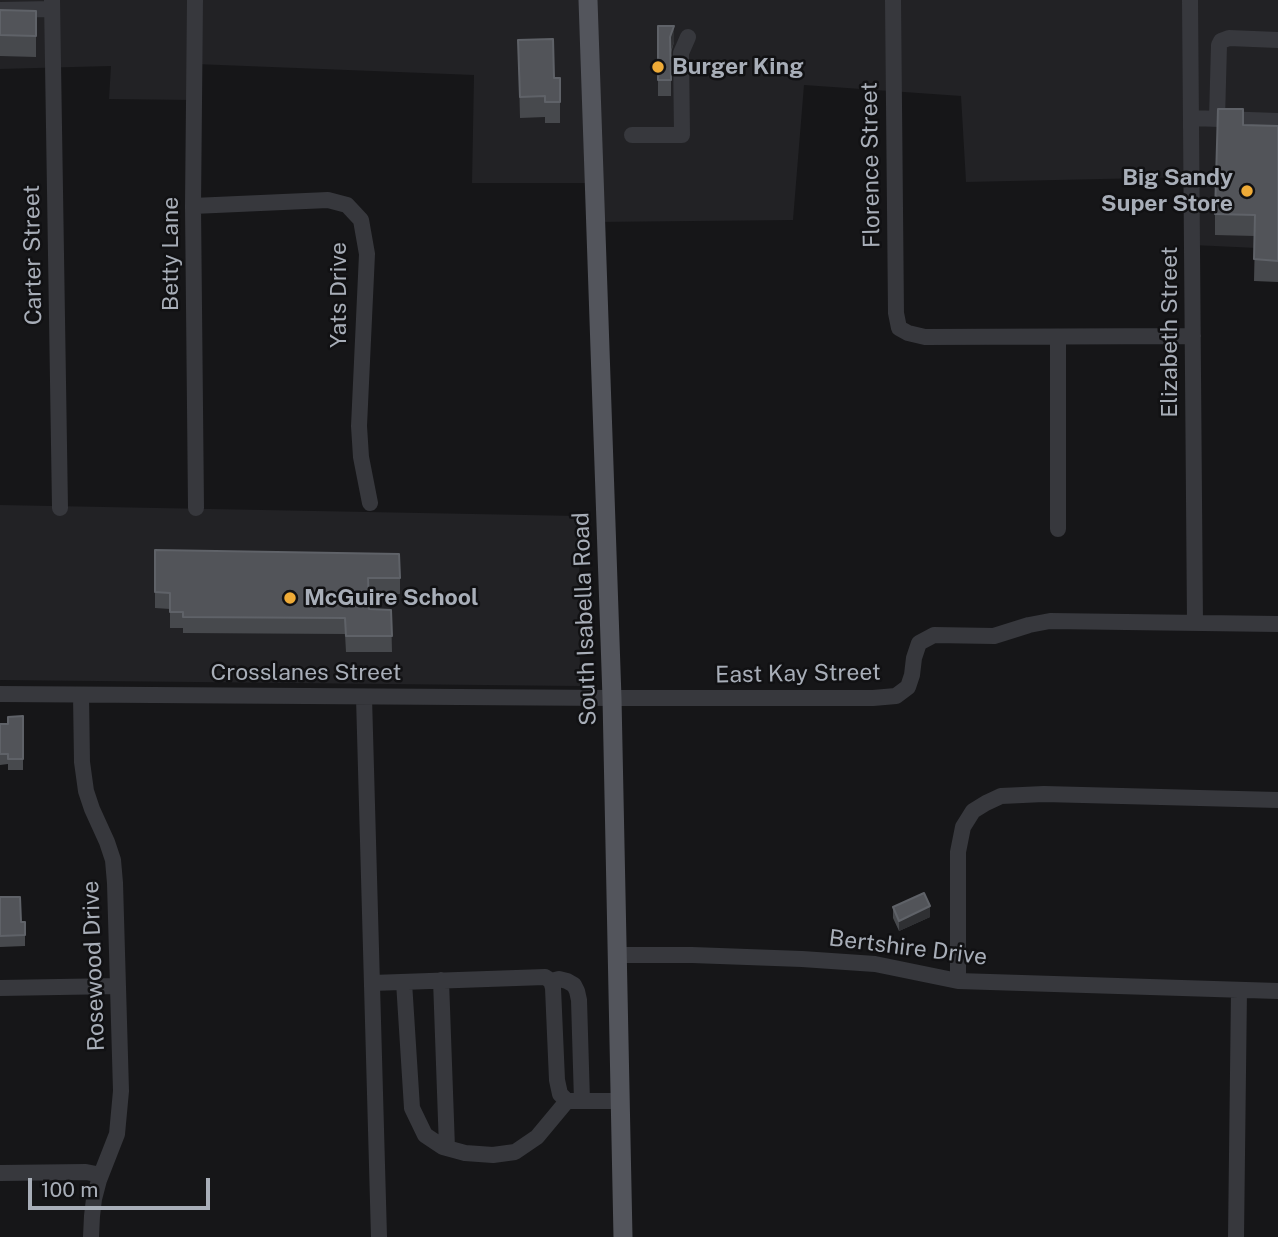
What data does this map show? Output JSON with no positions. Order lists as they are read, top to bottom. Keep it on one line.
{"streets":{"main road":["South Isabella Road"],"street":["Florence Street","Betty Lane","Carter Street","Yats Drive","Elizabeth Street","Crosslanes Street","East Kay Street","Bertshire Drive","Rosewood Drive"]},"crossings":[["Betty Lane","Yats Drive"],["Elizabeth Street","East Kay Street"],["South Isabella Road","Crosslanes Street"],["South Isabella Road","East Kay Street"],["South Isabella Road","Bertshire Drive"],["Crosslanes Street","East Kay Street"],["Crosslanes Street","Rosewood Drive"]],"places":["Burger King","Big Sandy Super Store","McGuire School"],"scale_bar":"100 m"}
